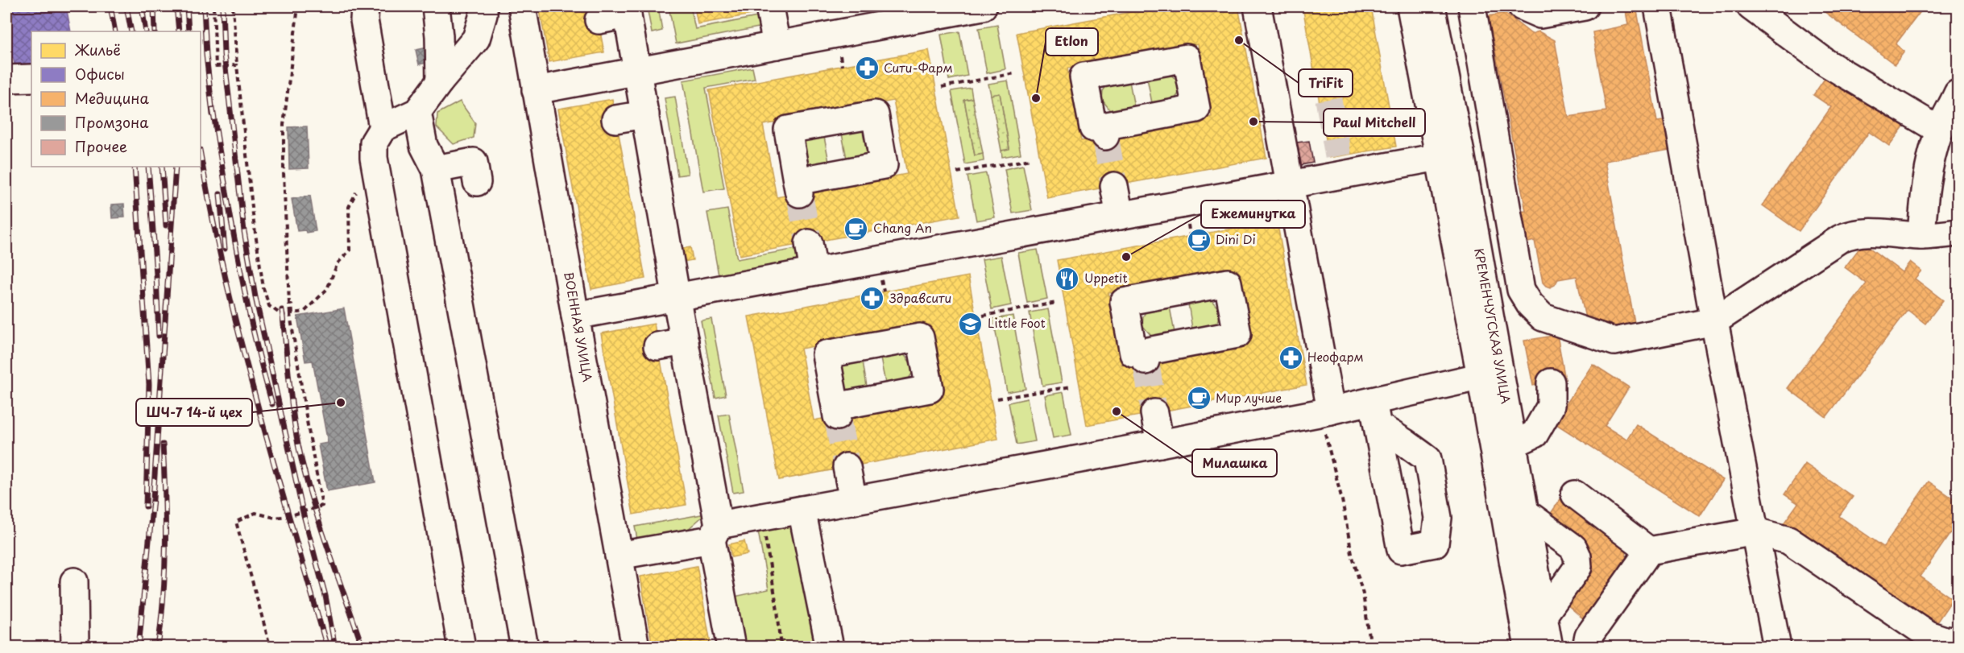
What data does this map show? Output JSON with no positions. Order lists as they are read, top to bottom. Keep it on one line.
{"streets":{"street":["КРЕМЕНЧУГСКАЯ УЛИЦА","ВОЕННАЯ УЛИЦА"]},"places":{"other":["TriFit","Etlon","Paul Mitchell","Ежеминутка","ШЧ-7 14-й цех","Милашка"],"pharmacy":["Сити-Фарм","Здравсити","Неофарм"],"cafe":["Chang An","Dini Di","Мир лучше"],"restaurant":["Uppetit"],"school or university":["Little Foot"]},"legend":["Жильё","Офисы","Медицина","Промзона","Прочее"]}
